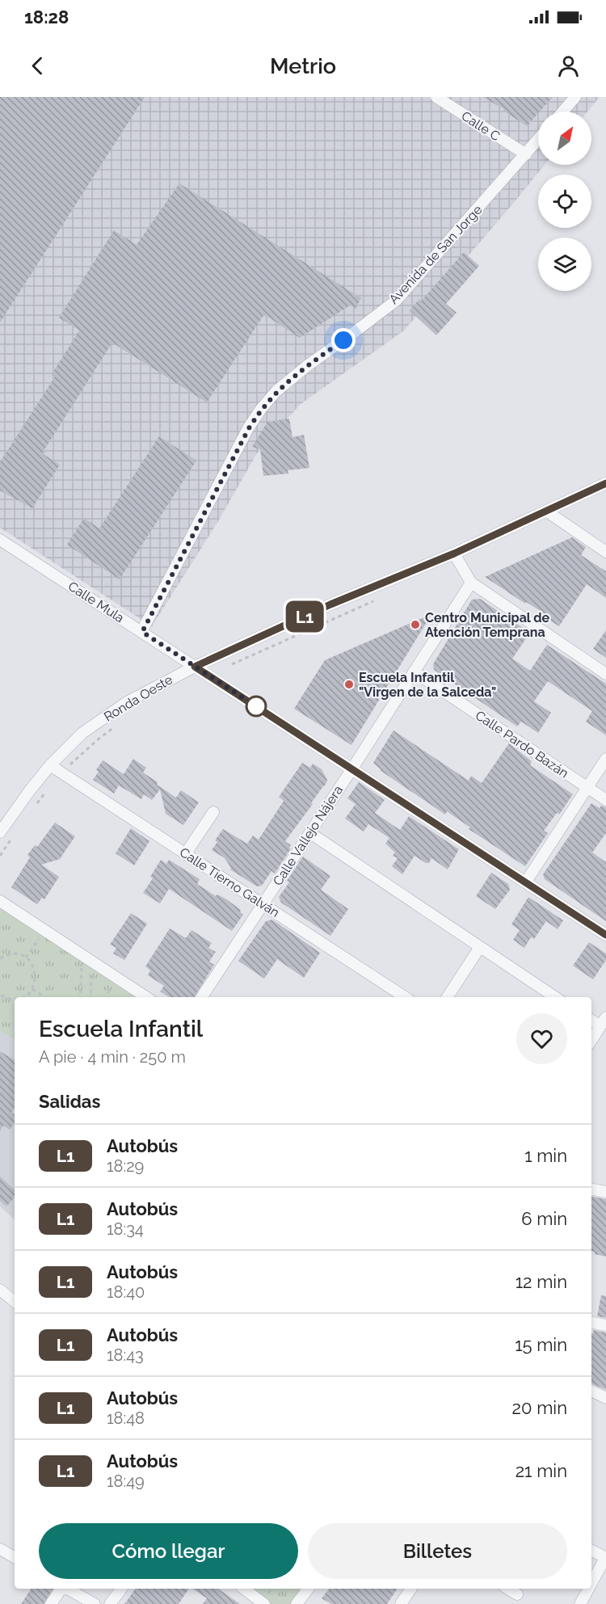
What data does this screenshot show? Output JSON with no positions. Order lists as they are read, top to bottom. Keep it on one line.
{"streets":{"street":["Calle C","Avenida de San Jorge","Calle Mula","Ronda Oeste","Calle Pardo Bazán","Calle Vallejo Nájera","Calle Tierno Galván"]},"crossings":[["Calle C","Avenida de San Jorge"],["Avenida de San Jorge","Calle Mula"],["Calle Mula","Ronda Oeste"],["Calle Mula","Calle Vallejo Nájera"],["Ronda Oeste","Calle Tierno Galván"],["Calle Pardo Bazán","Calle Vallejo Nájera"],["Calle Vallejo Nájera","Calle Tierno Galván"]],"places":["Centro Municipal de Atención Temprana","Escuela Infantil \"Virgen de la Salceda\""],"lines":["bus line L1"],"north":"top right","page":{"status":"18:28","header":"Metrio","on_map":"L1","heading":[["Escuela Infantil","A pie · 4 min · 250 m"],"Salidas"],"list":[{"mark":"L1","name":"Autobús","note":"18:29","value":"1 min"},{"mark":"L1","name":"Autobús","note":"18:34","value":"6 min"},{"mark":"L1","name":"Autobús","note":"18:40","value":"12 min"},{"mark":"L1","name":"Autobús","note":"18:43","value":"15 min"},{"mark":"L1","name":"Autobús","note":"18:48","value":"20 min"},{"mark":"L1","name":"Autobús","note":"18:49","value":"21 min"}],"buttons":["Cómo llegar","Billetes"]}}
